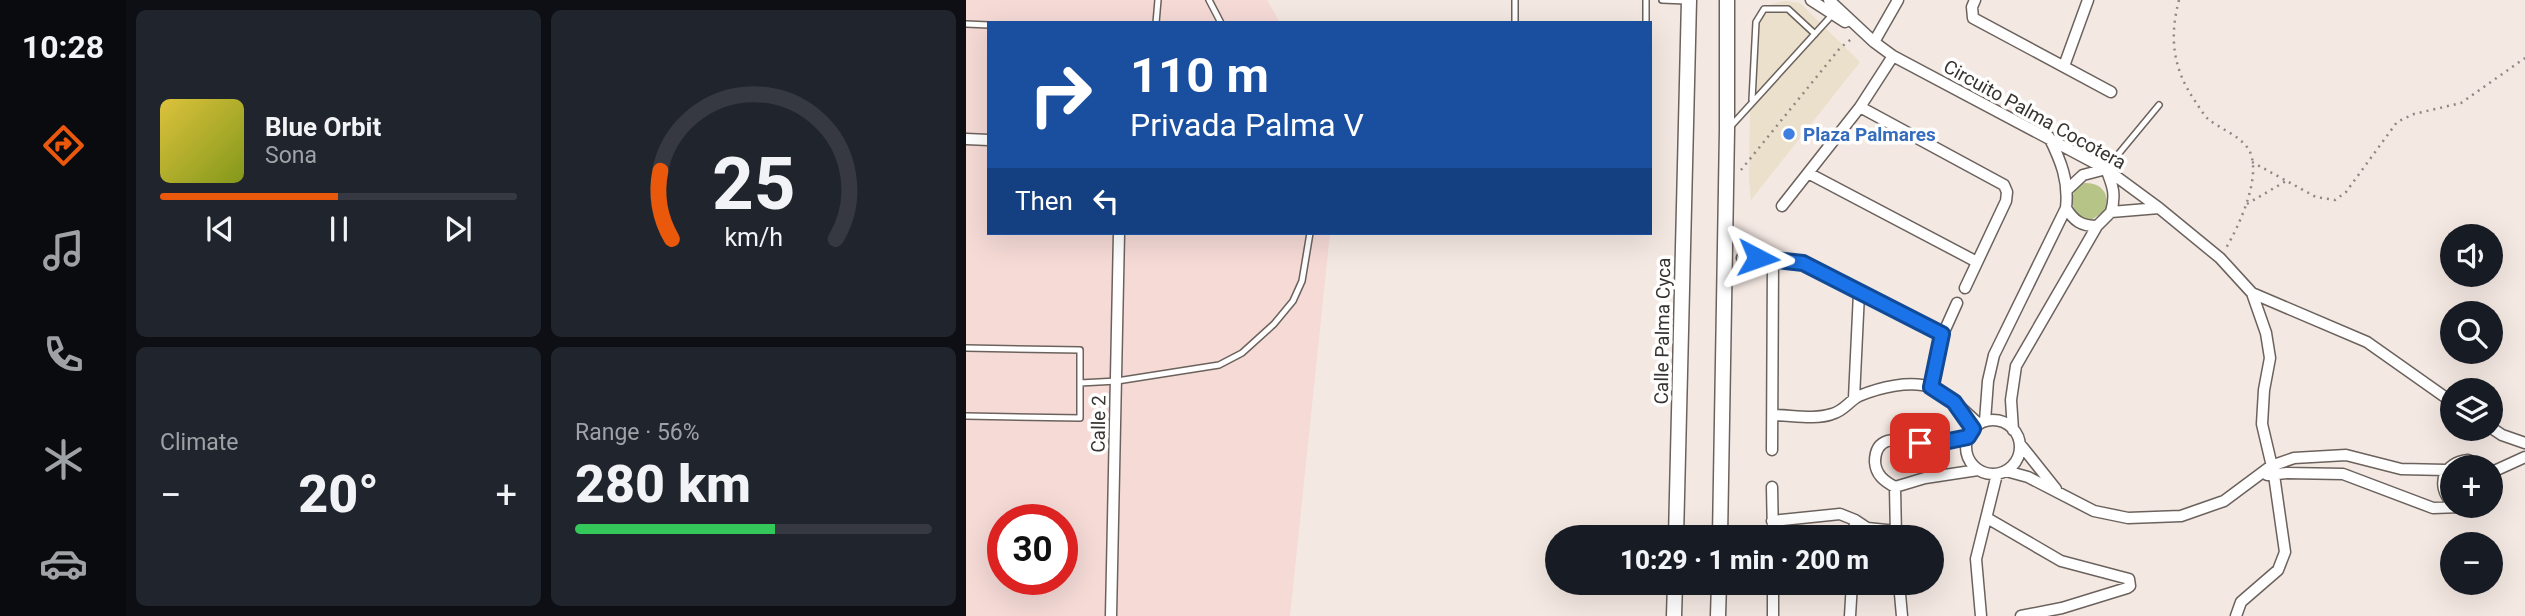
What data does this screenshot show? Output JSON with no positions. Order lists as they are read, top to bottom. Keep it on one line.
{"streets":{"street":["Circuito Palma Cocotera","Calle Palma Cyca","Calle 2"]},"places":["Plaza Palmares"],"page":{"tabs":"10:28","turn":["110 m","Privada Palma V"],"song":["Blue Orbit","Sona"],"then":"Then","map_buttons":["+","−"],"tile":["Climate",["Range · 56%","280 km"]],"heat":["−","20°","+"],"limit":"30","trip":"10:29 · 1 min · 200 m","gauge":["25","km/h"]}}
